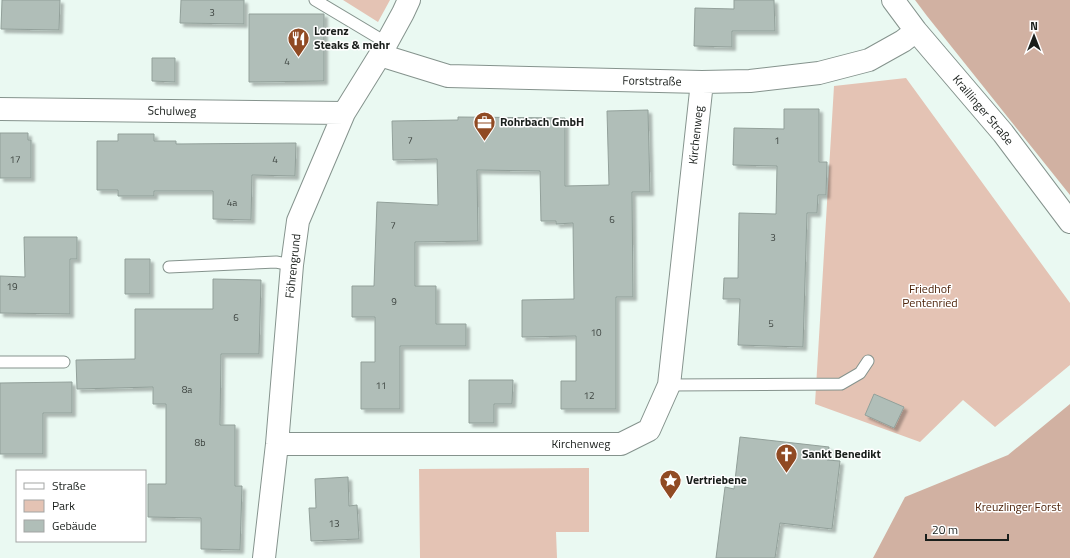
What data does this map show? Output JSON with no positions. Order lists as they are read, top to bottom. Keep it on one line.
{"streets":{"street":["Forststraße","Kraillinger Straße","Schulweg","Kirchenweg","Föhrengrund"]},"crossings":[["Forststraße","Kraillinger Straße"],["Forststraße","Kirchenweg"],["Forststraße","Föhrengrund"],["Schulweg","Föhrengrund"],["Kirchenweg","Föhrengrund"]],"parks":["Friedhof Pentenried","Kreuzlinger Forst"],"places":{"restaurant":["Lorenz Steaks & mehr"],"office":["Rohrbach GmbH"],"church":["Sankt Benedikt"],"place":["Vertriebene"]},"house_numbers":["3","4","7","1","17","4","4a","6","7","3","19","9","6","5","10","11","8a","12","8b","13"],"legend":["Straße","Park","Gebäude"],"scale_bar":"20 m","north":"top"}
